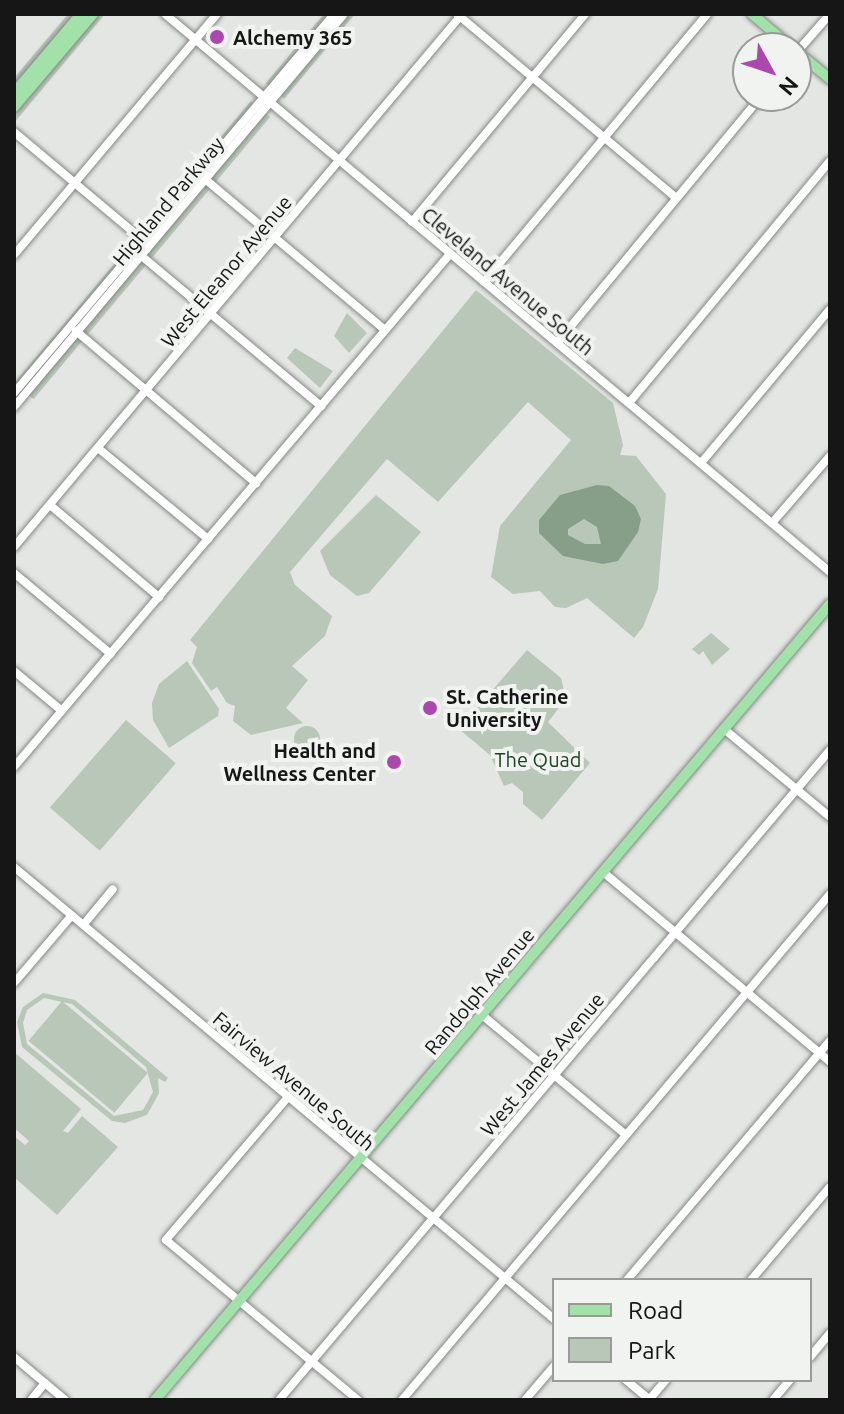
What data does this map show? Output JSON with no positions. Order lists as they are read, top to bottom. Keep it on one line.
{"streets":{"main road":["Randolph Avenue"],"street":["Highland Parkway","West Eleanor Avenue","Cleveland Avenue South","West James Avenue","Fairview Avenue South"]},"crossings":[["Highland Parkway","Cleveland Avenue South"],["West Eleanor Avenue","Cleveland Avenue South"],["Randolph Avenue","Fairview Avenue South"],["West James Avenue","Fairview Avenue South"]],"parks":["The Quad"],"places":["Alchemy 365","St. Catherine University","Health and Wellness Center"],"legend":["Road","Park"],"north":"bottom right"}
